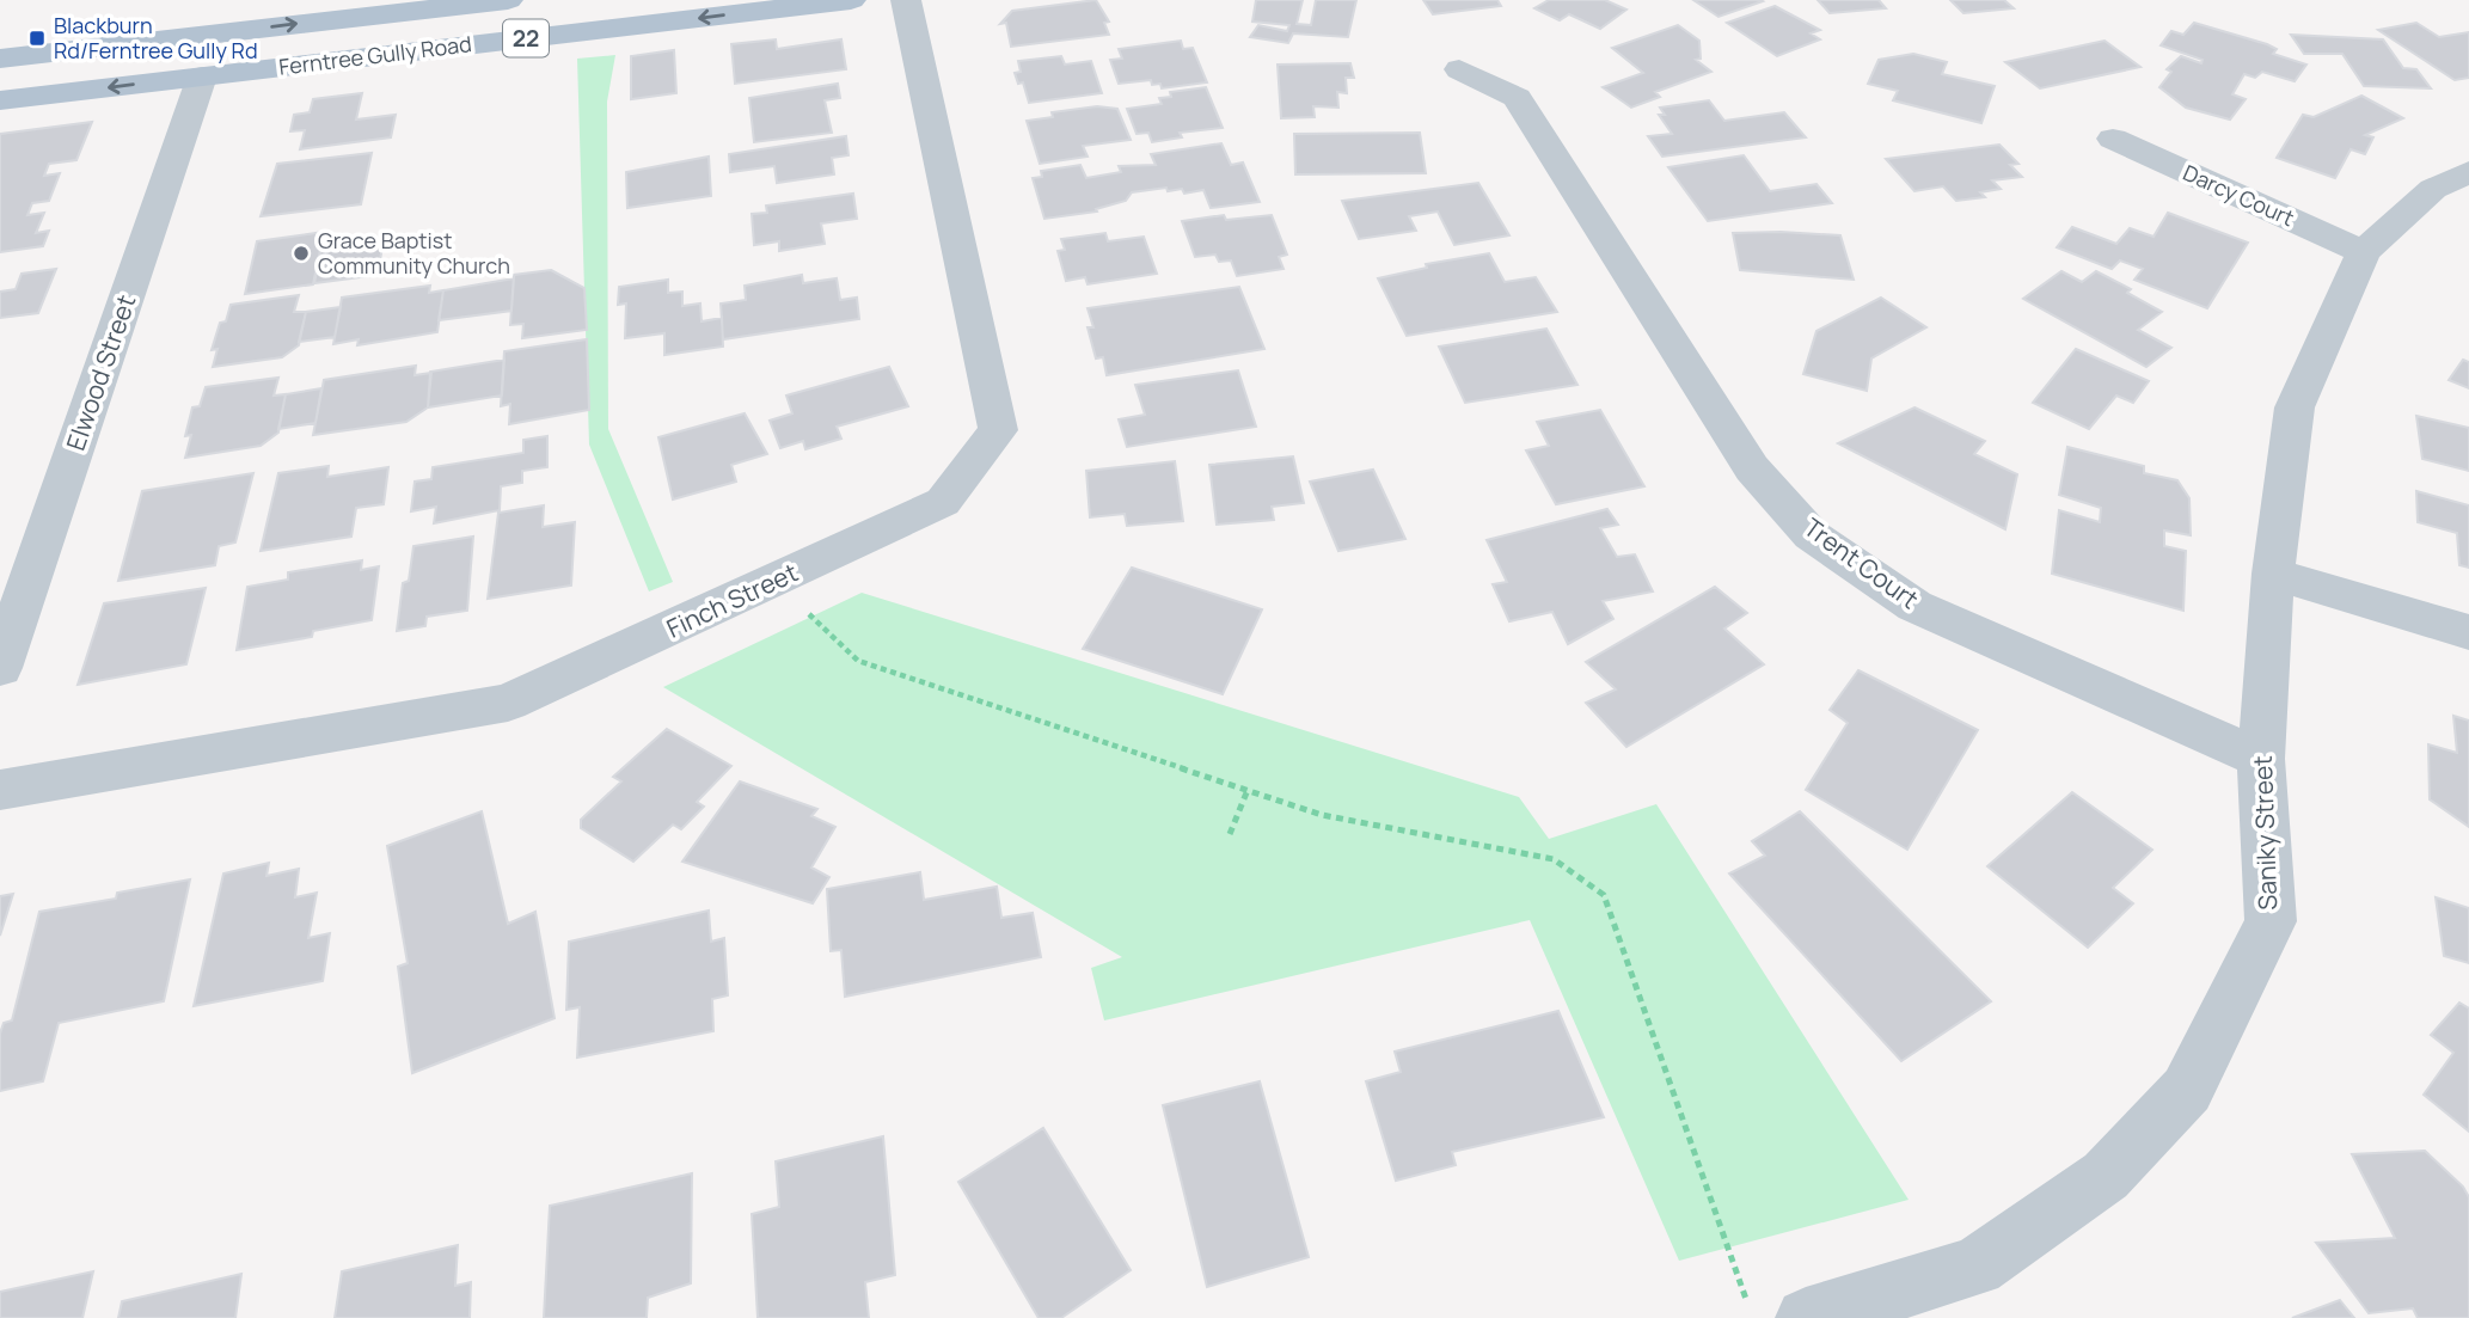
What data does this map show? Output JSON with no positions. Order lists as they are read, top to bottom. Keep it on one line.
{"streets":{"main road":["22","Ferntree Gully Road"],"street":["Darcy Court","Elwood Street","Trent Court","Finch Street","Saniky Street"]},"crossings":[["Ferntree Gully Road","Elwood Street"],["Darcy Court","Saniky Street"],["Trent Court","Saniky Street"]],"places":{"transit":["Blackburn Rd/Ferntree Gully Rd"],"other":["Grace Baptist Community Church"]}}
